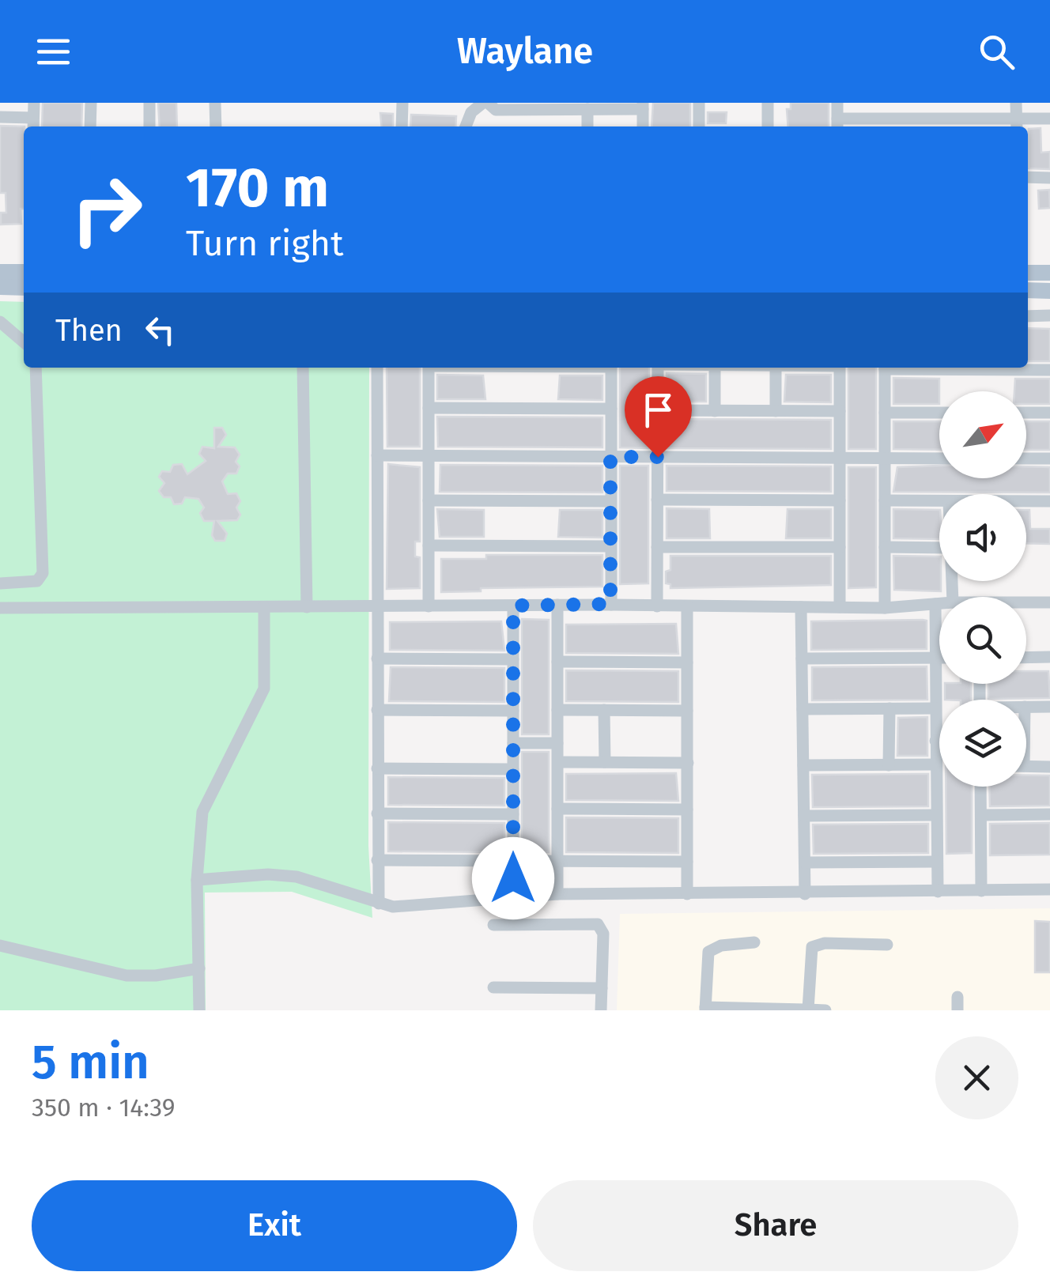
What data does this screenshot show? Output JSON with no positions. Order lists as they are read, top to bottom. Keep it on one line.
{"north":"top right","page":{"header":"Waylane","turn":["170 m","Turn right"],"then":"Then","heading":["5 min","350 m · 14:39"],"buttons":["Exit","Share"]}}
